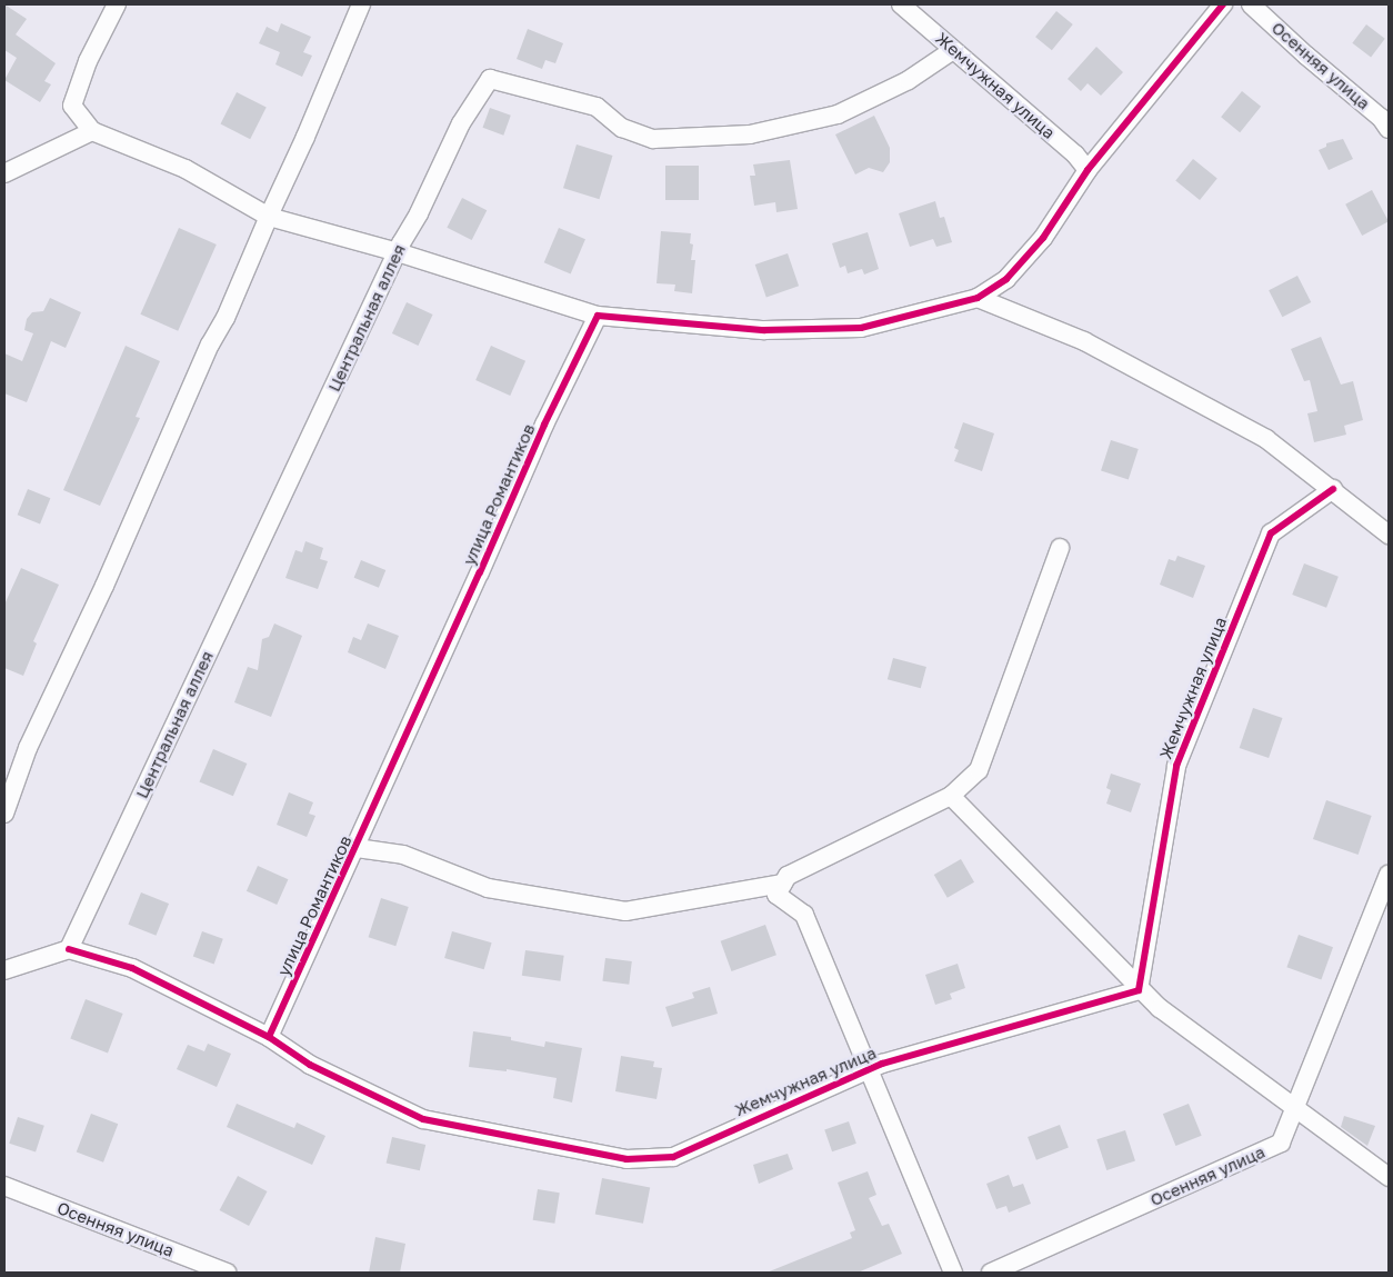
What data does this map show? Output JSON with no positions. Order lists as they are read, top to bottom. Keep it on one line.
{"streets":{"street":["Осенняя улица","Жемчужная улица","Центральная аллея","улица Романтиков"]},"crossings":[["Жемчужная улица","Центральная аллея"],["Жемчужная улица","улица Романтиков"]]}
